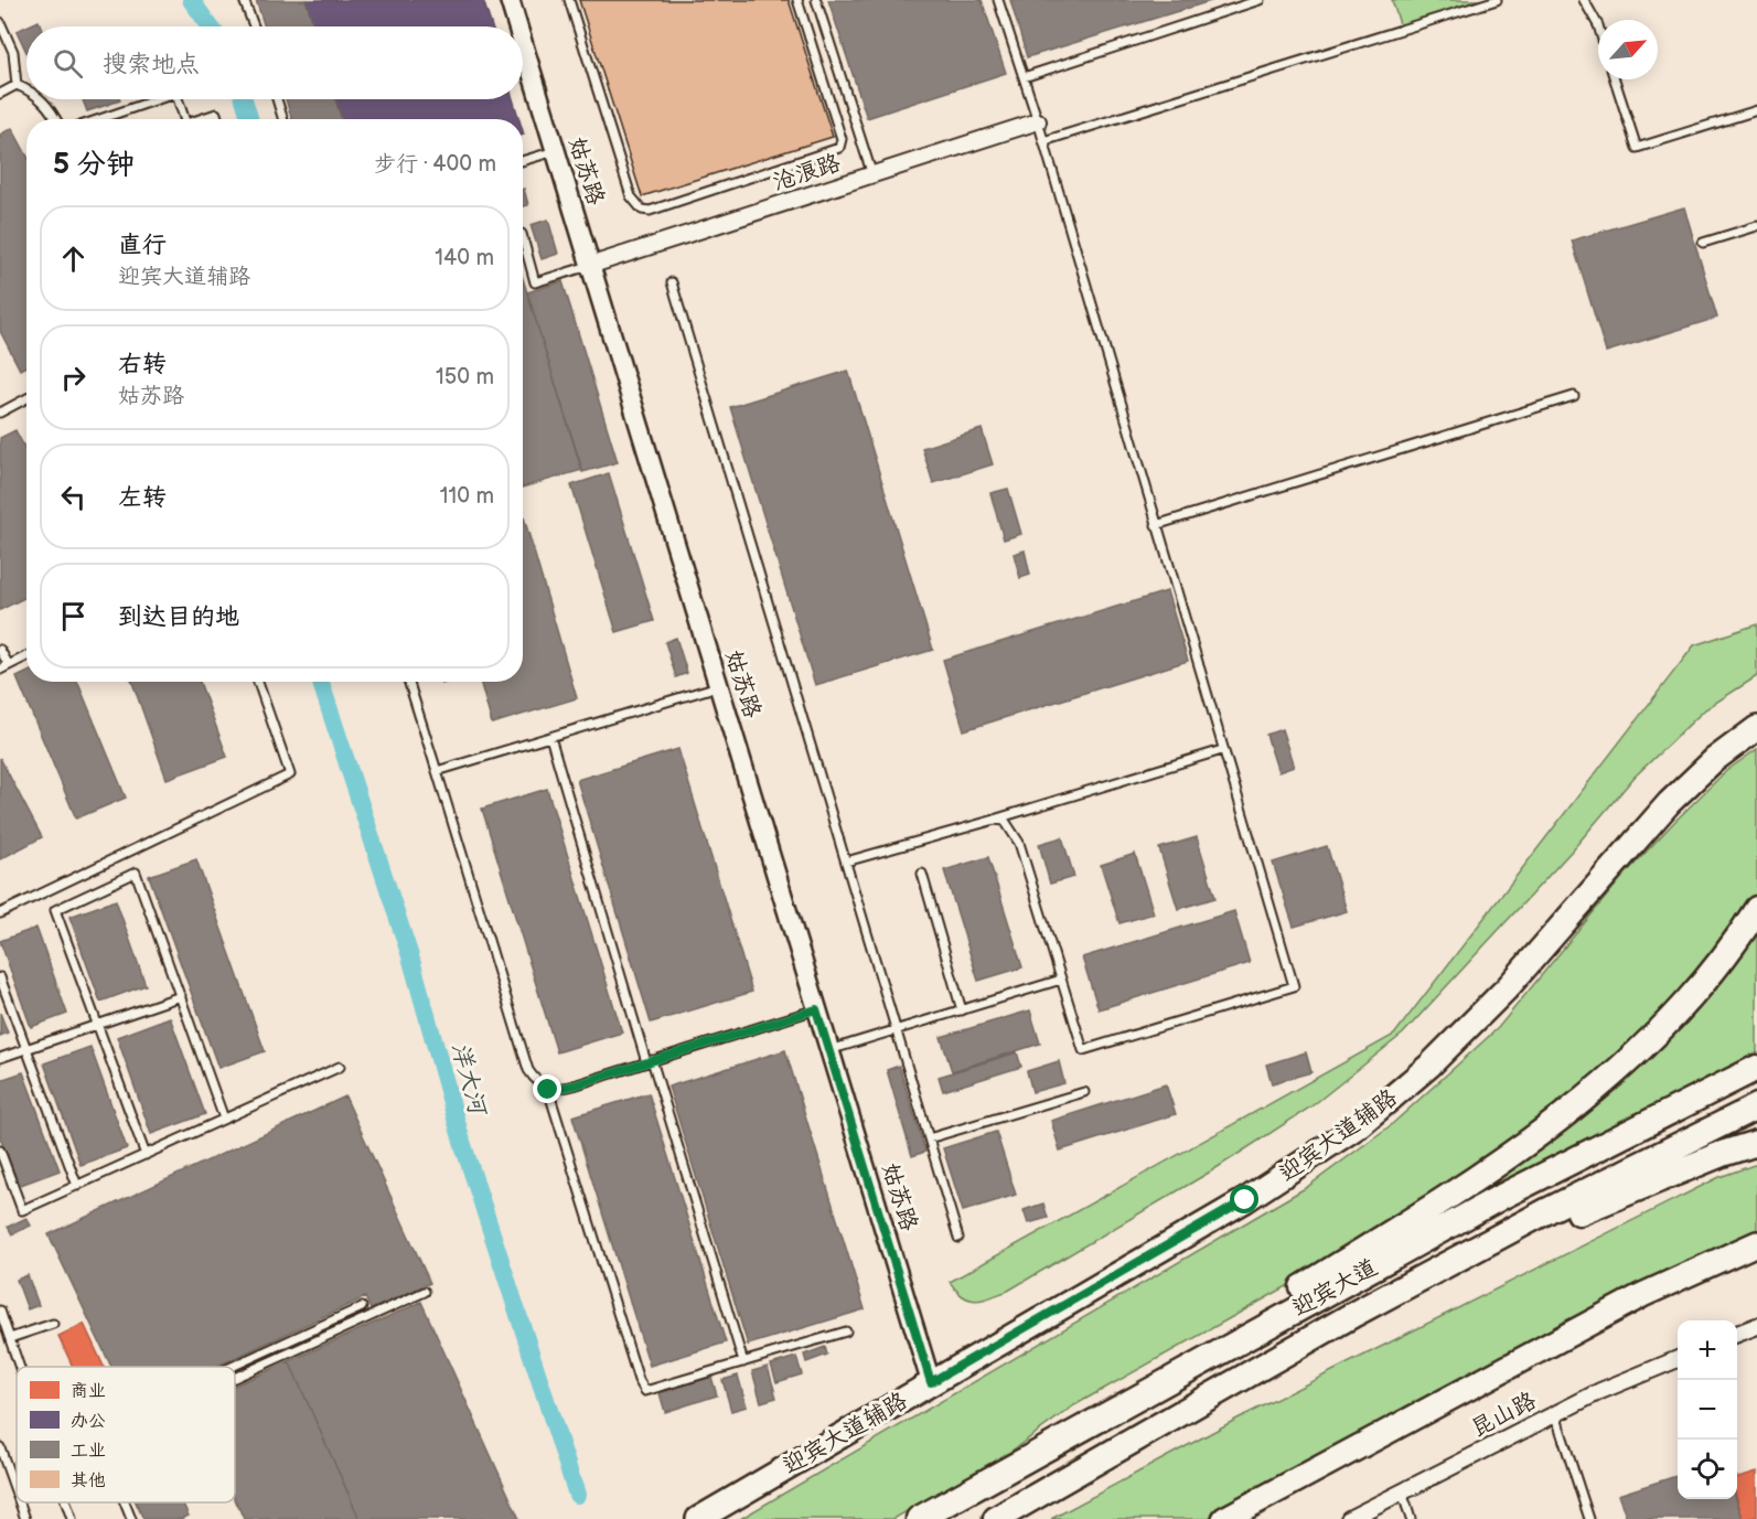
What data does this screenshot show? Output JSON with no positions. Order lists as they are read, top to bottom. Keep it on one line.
{"streets":{"highway":["迎宾大道"],"main road":["迎宾大道辅路"],"street":["姑苏路","沧浪路","昆山路"]},"crossings":[["姑苏路","沧浪路"],["姑苏路","迎宾大道辅路"]],"water":["洋大河"],"legend":["商业","办公","工业","其他"],"north":"top right","page":{"search":"搜索地点","heading":["5 分钟","步行 · 400 m"],"list":[["直行","迎宾大道辅路","140 m"],["右转","姑苏路","150 m"],["左转","110 m"],"到达目的地"],"map_buttons":["+","−"]}}
